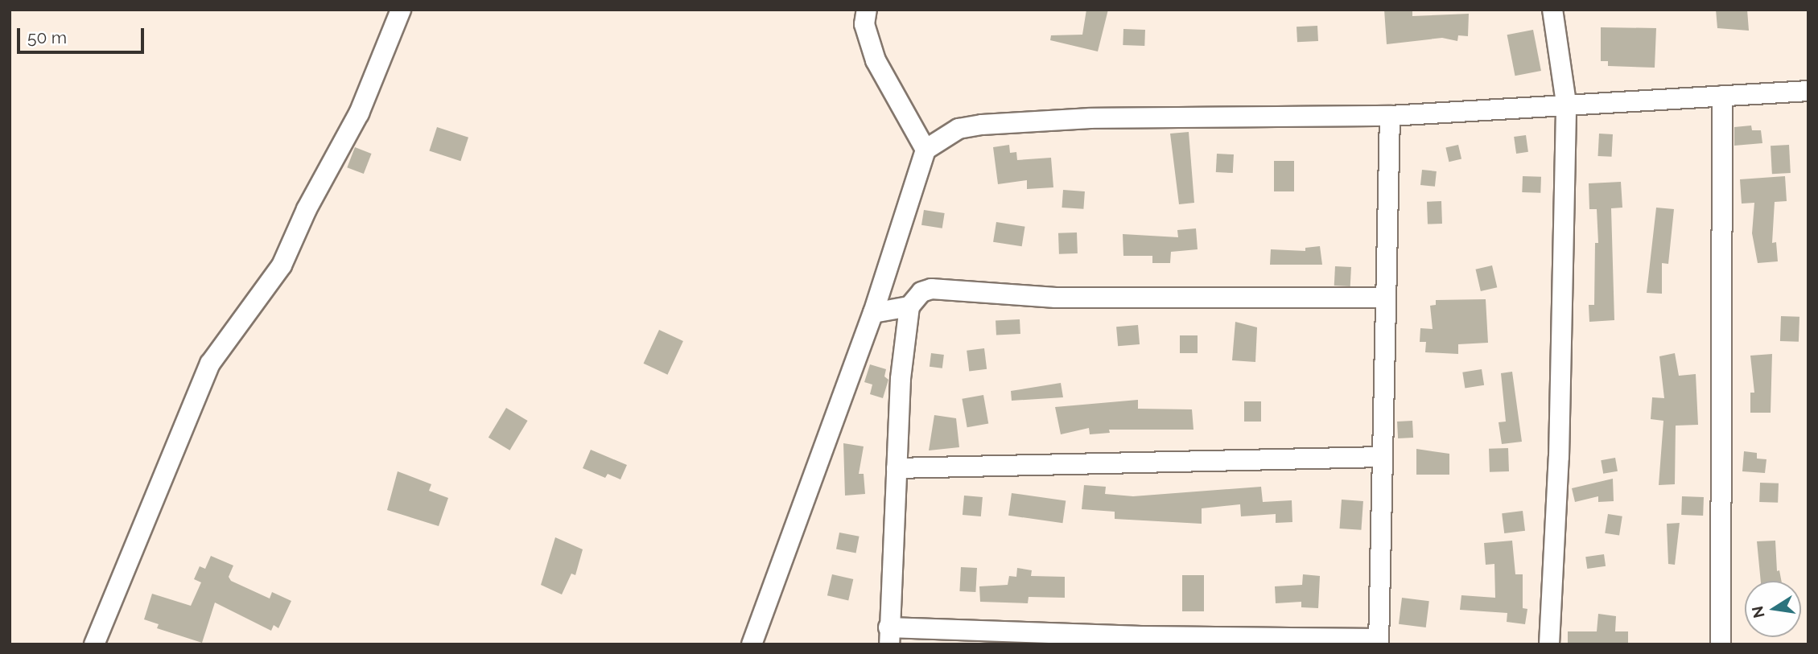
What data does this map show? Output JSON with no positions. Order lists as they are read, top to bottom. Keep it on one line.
{"scale_bar":"50 m","north":"left"}
